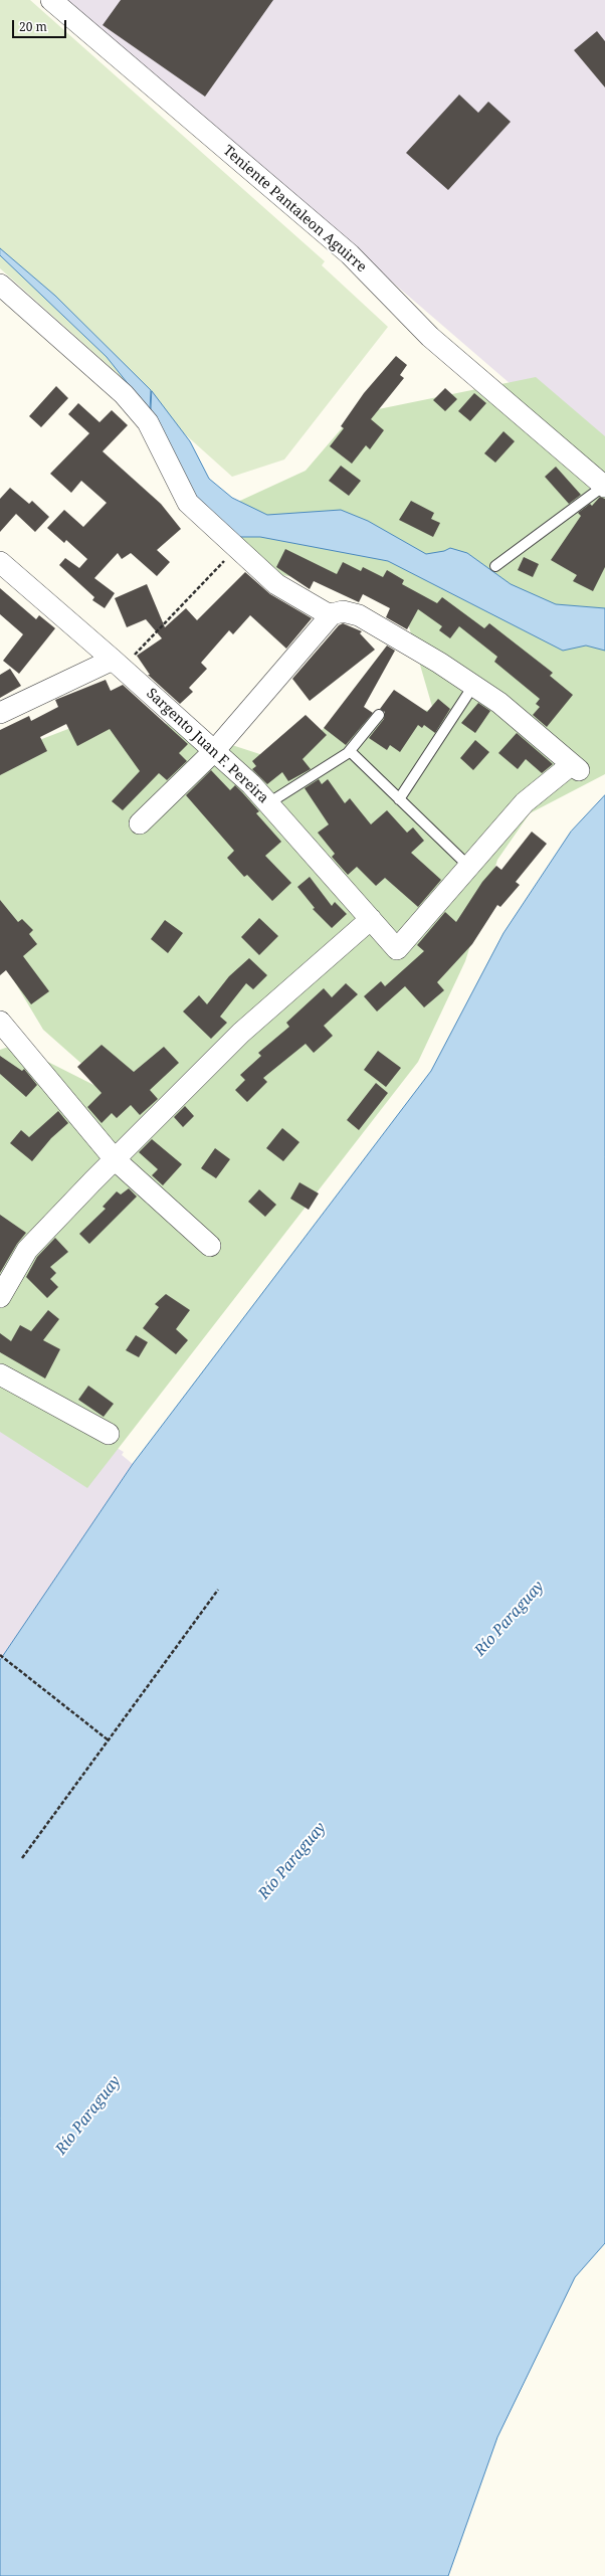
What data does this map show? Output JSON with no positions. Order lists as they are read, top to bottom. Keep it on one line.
{"streets":{"street":["Teniente Pantaleon Aguirre","Sargento Juan F. Pereira"]},"water":["Río Paraguay"],"scale_bar":"20 m"}
